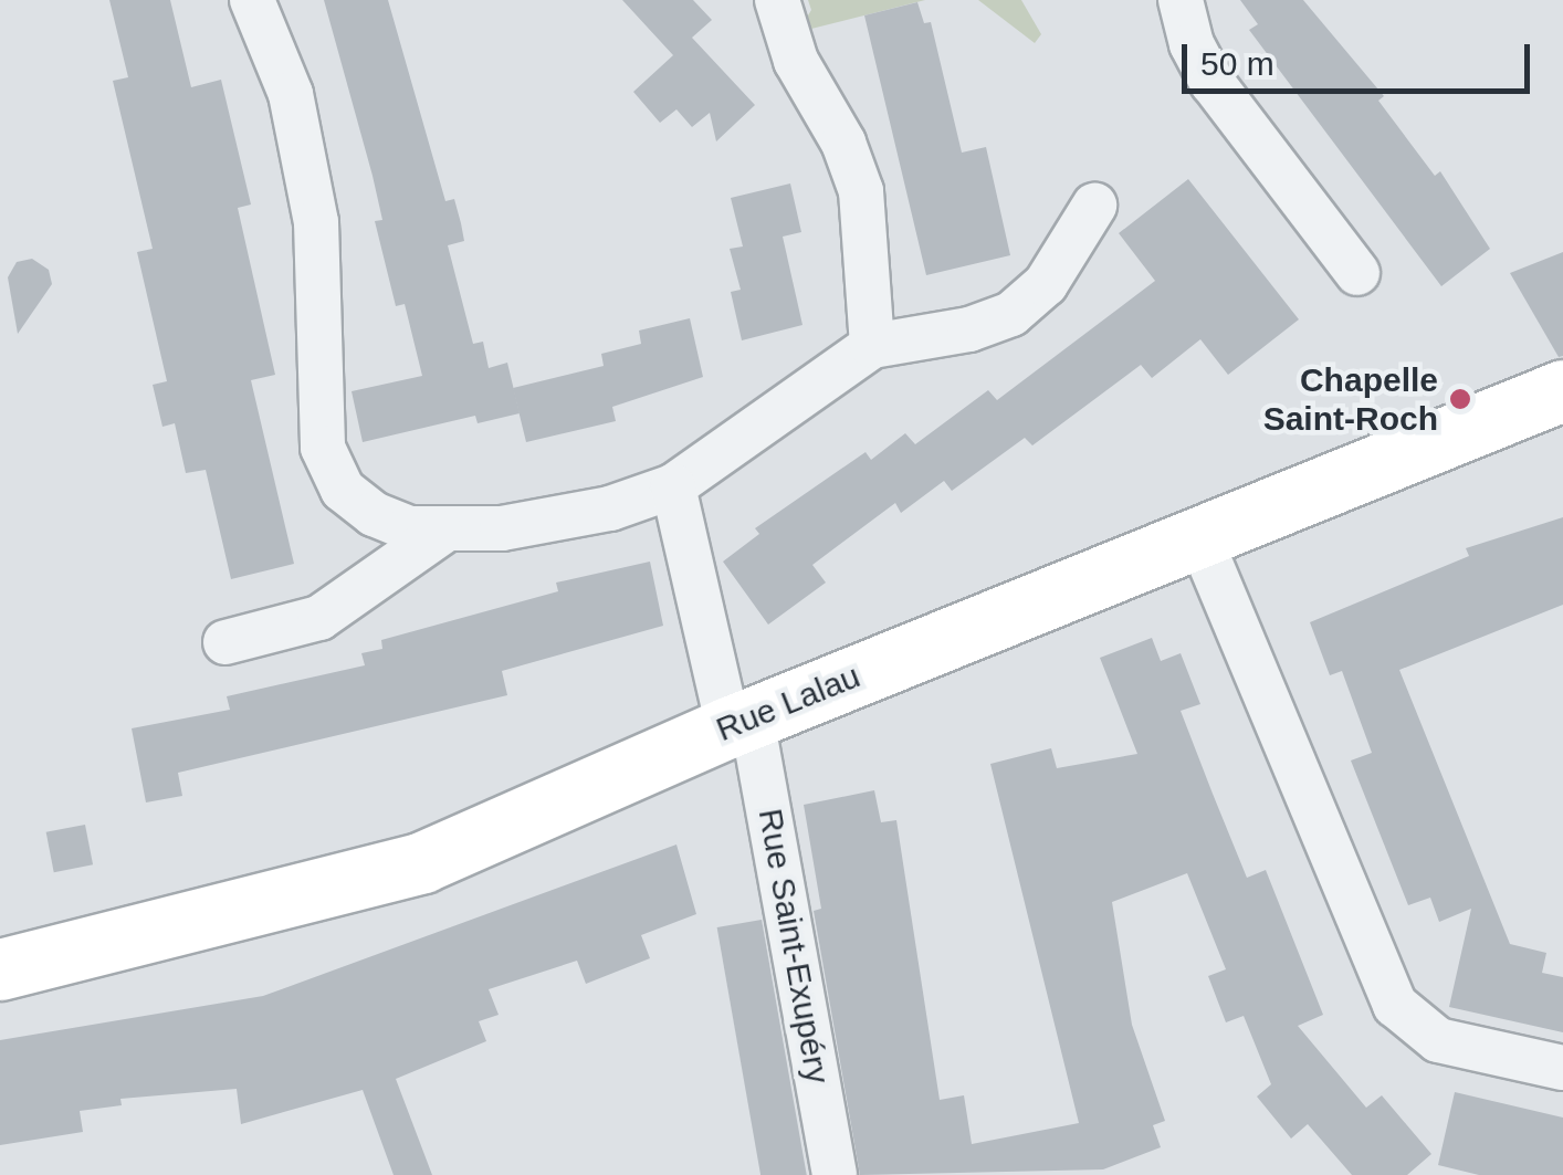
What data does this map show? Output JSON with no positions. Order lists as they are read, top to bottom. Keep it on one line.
{"streets":{"main road":["Rue Lalau"],"street":["Rue Saint-Exupéry"]},"crossings":[["Rue Lalau","Rue Saint-Exupéry"]],"places":["Chapelle Saint-Roch"],"scale_bar":"50 m"}
